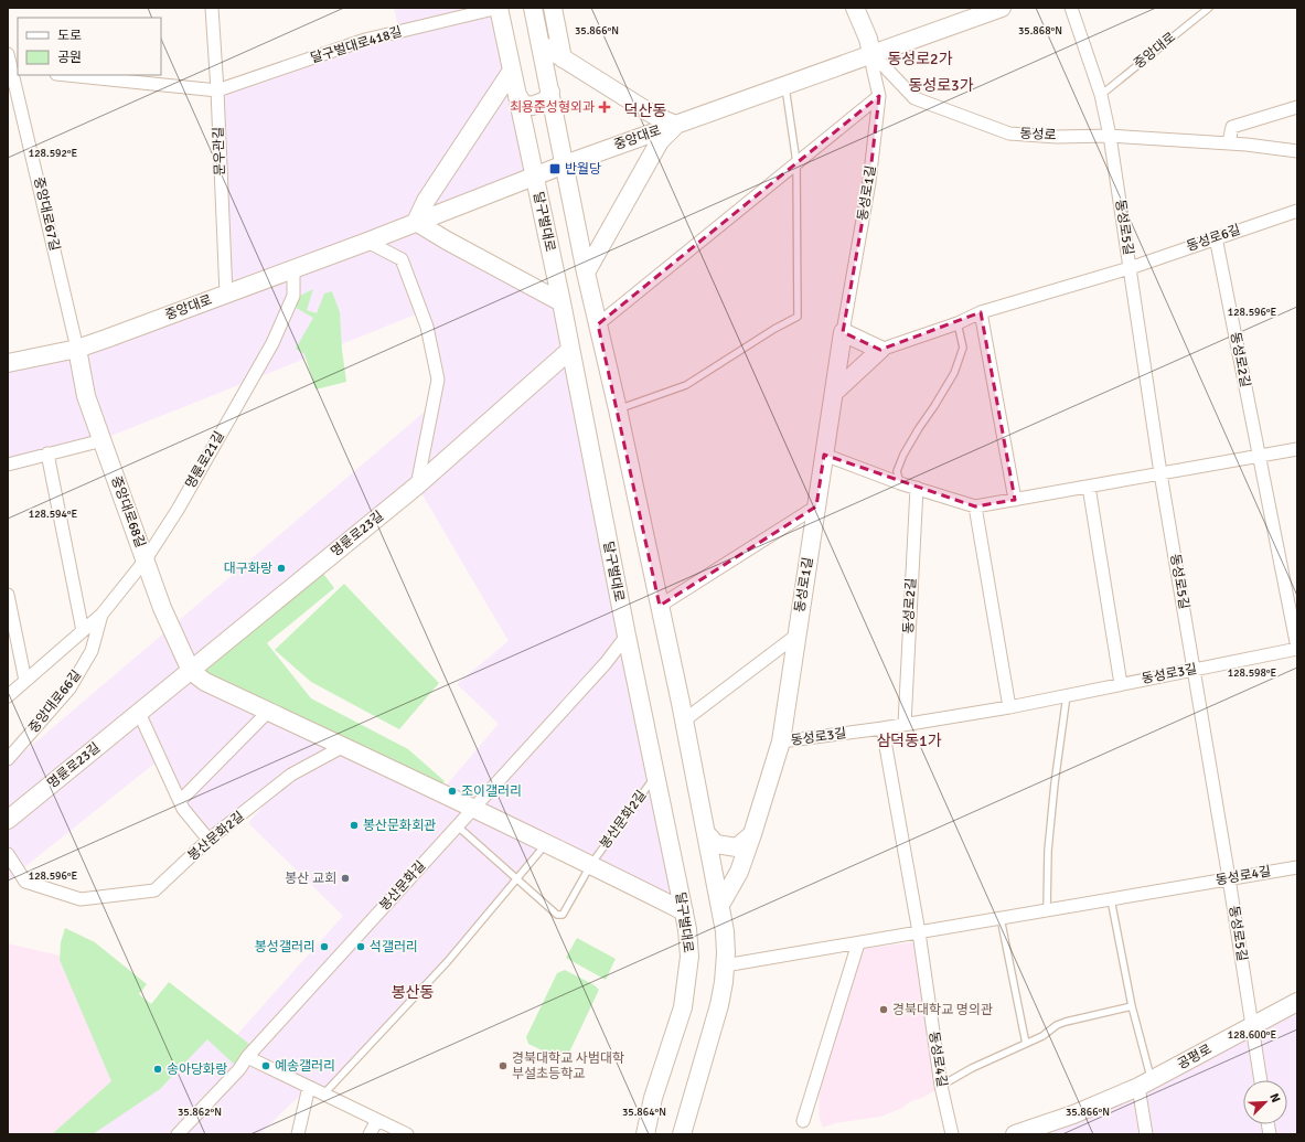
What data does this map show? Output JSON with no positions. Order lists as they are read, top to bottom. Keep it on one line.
{"streets":{"main road":["중앙대로","동성로1길","달구벌대로","중앙대로68길","명륜로23길","봉산문화2길","공평로"],"street":["달구벌대로418길","동성로","문우관길","중앙대로67길","동성로5길","동성로6길","동성로2길","명륜로21길","동성로3길","중앙대로66길","동성로4길","봉산문화길"]},"crossings":[["달구벌대로418길","문우관길"],["달구벌대로418길","달구벌대로"],["중앙대로","동성로"],["중앙대로","문우관길"],["중앙대로","동성로1길"],["중앙대로","중앙대로67길"],["중앙대로","달구벌대로"],["중앙대로","명륜로21길"],["중앙대로","중앙대로68길"],["동성로","동성로1길"],["동성로","동성로5길"],["동성로1길","동성로3길"],["중앙대로67길","중앙대로68길"],["달구벌대로","명륜로23길"],["달구벌대로","봉산문화2길"],["달구벌대로","봉산문화길"],["동성로5길","동성로6길"],["동성로5길","동성로3길"],["동성로5길","동성로4길"],["동성로5길","공평로"],["동성로6길","동성로2길"],["동성로2길","동성로3길"],["명륜로21길","중앙대로68길"],["명륜로21길","중앙대로66길"],["중앙대로68길","명륜로23길"],["중앙대로68길","봉산문화2길"],["명륜로23길","봉산문화2길"],["봉산문화2길","봉산문화길"]],"districts":["동성로2가","동성로3가","덕산동","삼덕동1가","봉산동"],"places":{"health":["최용준성형외과"],"transit":["반월당"],"other":["대구화랑","조이갤러리","봉산문화회관","봉산 교회","봉성갤러리","석갤러리","경북대학교 명의관","예송갤러리","경북대학교 사범대학 부설초등학교","송아당화랑"]},"legend":["도로","공원"],"north":"top right","coordinates":["35.866°N","35.868°N","128.592°E","128.596°E","128.594°E","128.598°E","128.600°E","35.862°N","35.864°N"]}
